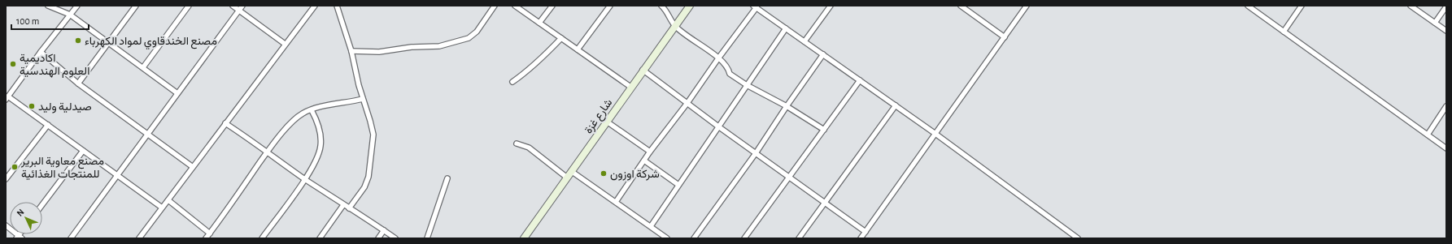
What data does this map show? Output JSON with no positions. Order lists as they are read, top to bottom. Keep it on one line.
{"streets":{"main road":["شارع غزة"]},"places":["مصنع الخندقاوي لمواد الكهرباء","اكاديمية العلوم الهندسية","صيدلية وليد","مصنع معاوية البرير للمنتجات الغذائية","شركة اوزون"],"scale_bar":"100 m","north":"top left"}
